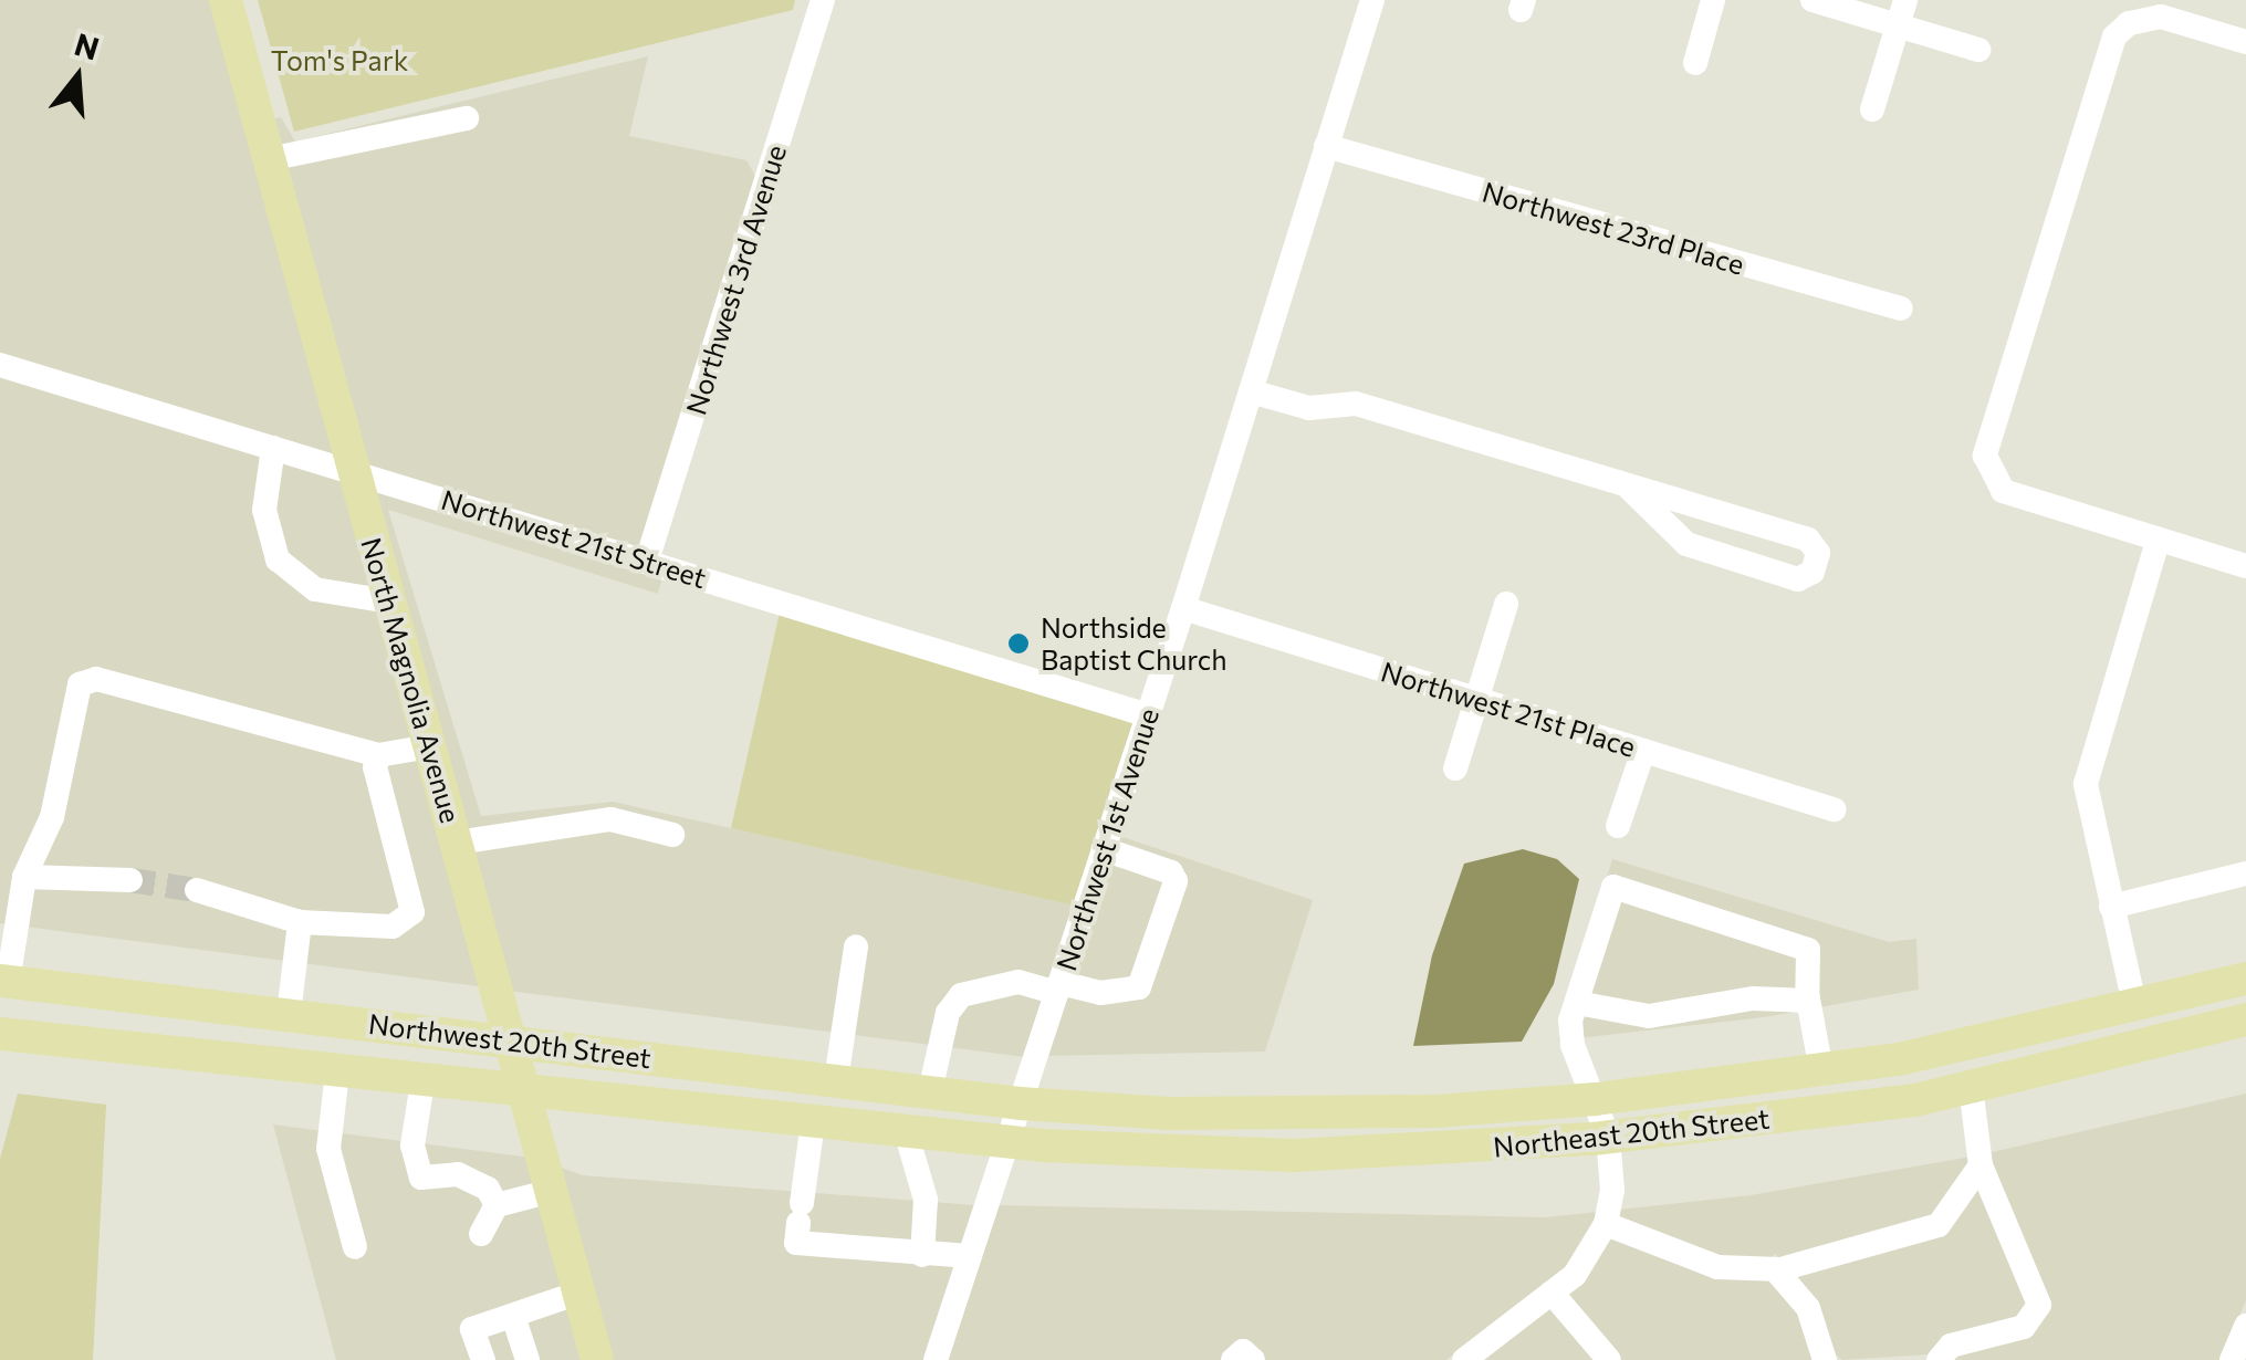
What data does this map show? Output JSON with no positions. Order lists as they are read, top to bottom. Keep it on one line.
{"streets":{"main road":["North Magnolia Avenue","Northwest 20th Street","Northeast 20th Street"],"street":["Northwest 23rd Place","Northwest 3rd Avenue","Northwest 21st Street","Northwest 21st Place","Northwest 1st Avenue"]},"crossings":[["Northwest 23rd Place","Northwest 1st Avenue"],["Northwest 3rd Avenue","Northwest 21st Street"],["Northwest 21st Street","North Magnolia Avenue"],["Northwest 21st Street","Northwest 1st Avenue"],["North Magnolia Avenue","Northwest 20th Street"],["Northwest 21st Place","Northwest 1st Avenue"],["Northwest 1st Avenue","Northwest 20th Street"],["Northwest 1st Avenue","Northeast 20th Street"],["Northwest 20th Street","Northeast 20th Street"]],"parks":["Tom's Park"],"places":["Northside Baptist Church"],"north":"top"}
